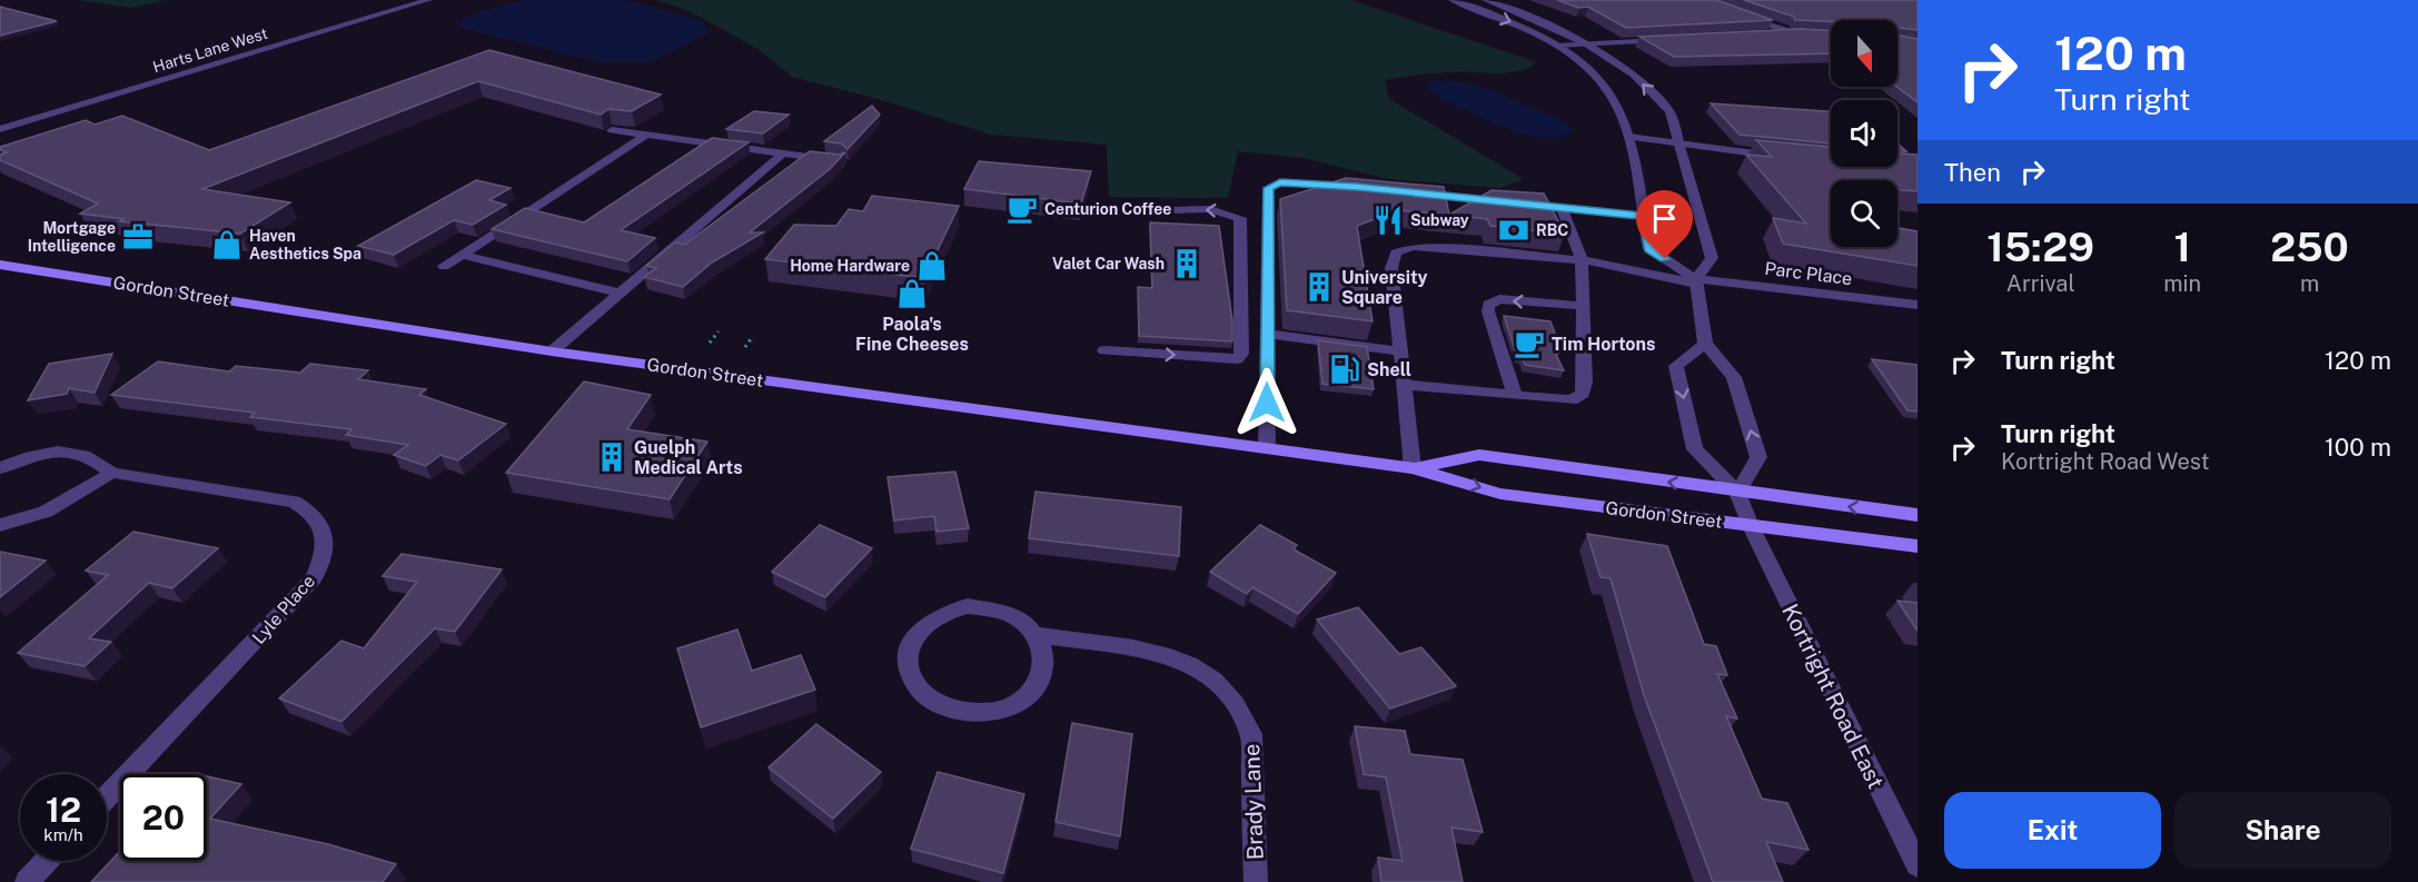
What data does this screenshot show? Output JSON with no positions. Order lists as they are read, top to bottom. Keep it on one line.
{"streets":{"main road":["Gordon Street"],"street":["Harts Lane West","Parc Place","Lyle Place","Kortright Road East","Brady Lane"]},"crossings":[["Gordon Street","Kortright Road East"]],"places":{"cafe":["Centurion Coffee","Tim Hortons"],"restaurant":["Subway"],"bank":["RBC"],"office":["Mortgage Intelligence"],"shop":["Haven Aesthetics Spa","Home Hardware","Paola's Fine Cheeses"],"building":["Valet Car Wash","University Square","Guelph Medical Arts"],"fuel station":["Shell"]},"north":"bottom","page":{"turn":["120 m","Turn right"],"then":"Then","eta":["15:29","Arrival","1","min","250","m"],"list":[{"name":"Turn right","value":"120 m"},{"name":"Turn right","note":"Kortright Road West","value":"100 m"}],"speed":"12 km/h","limit":"20","buttons":["Exit","Share"]}}
